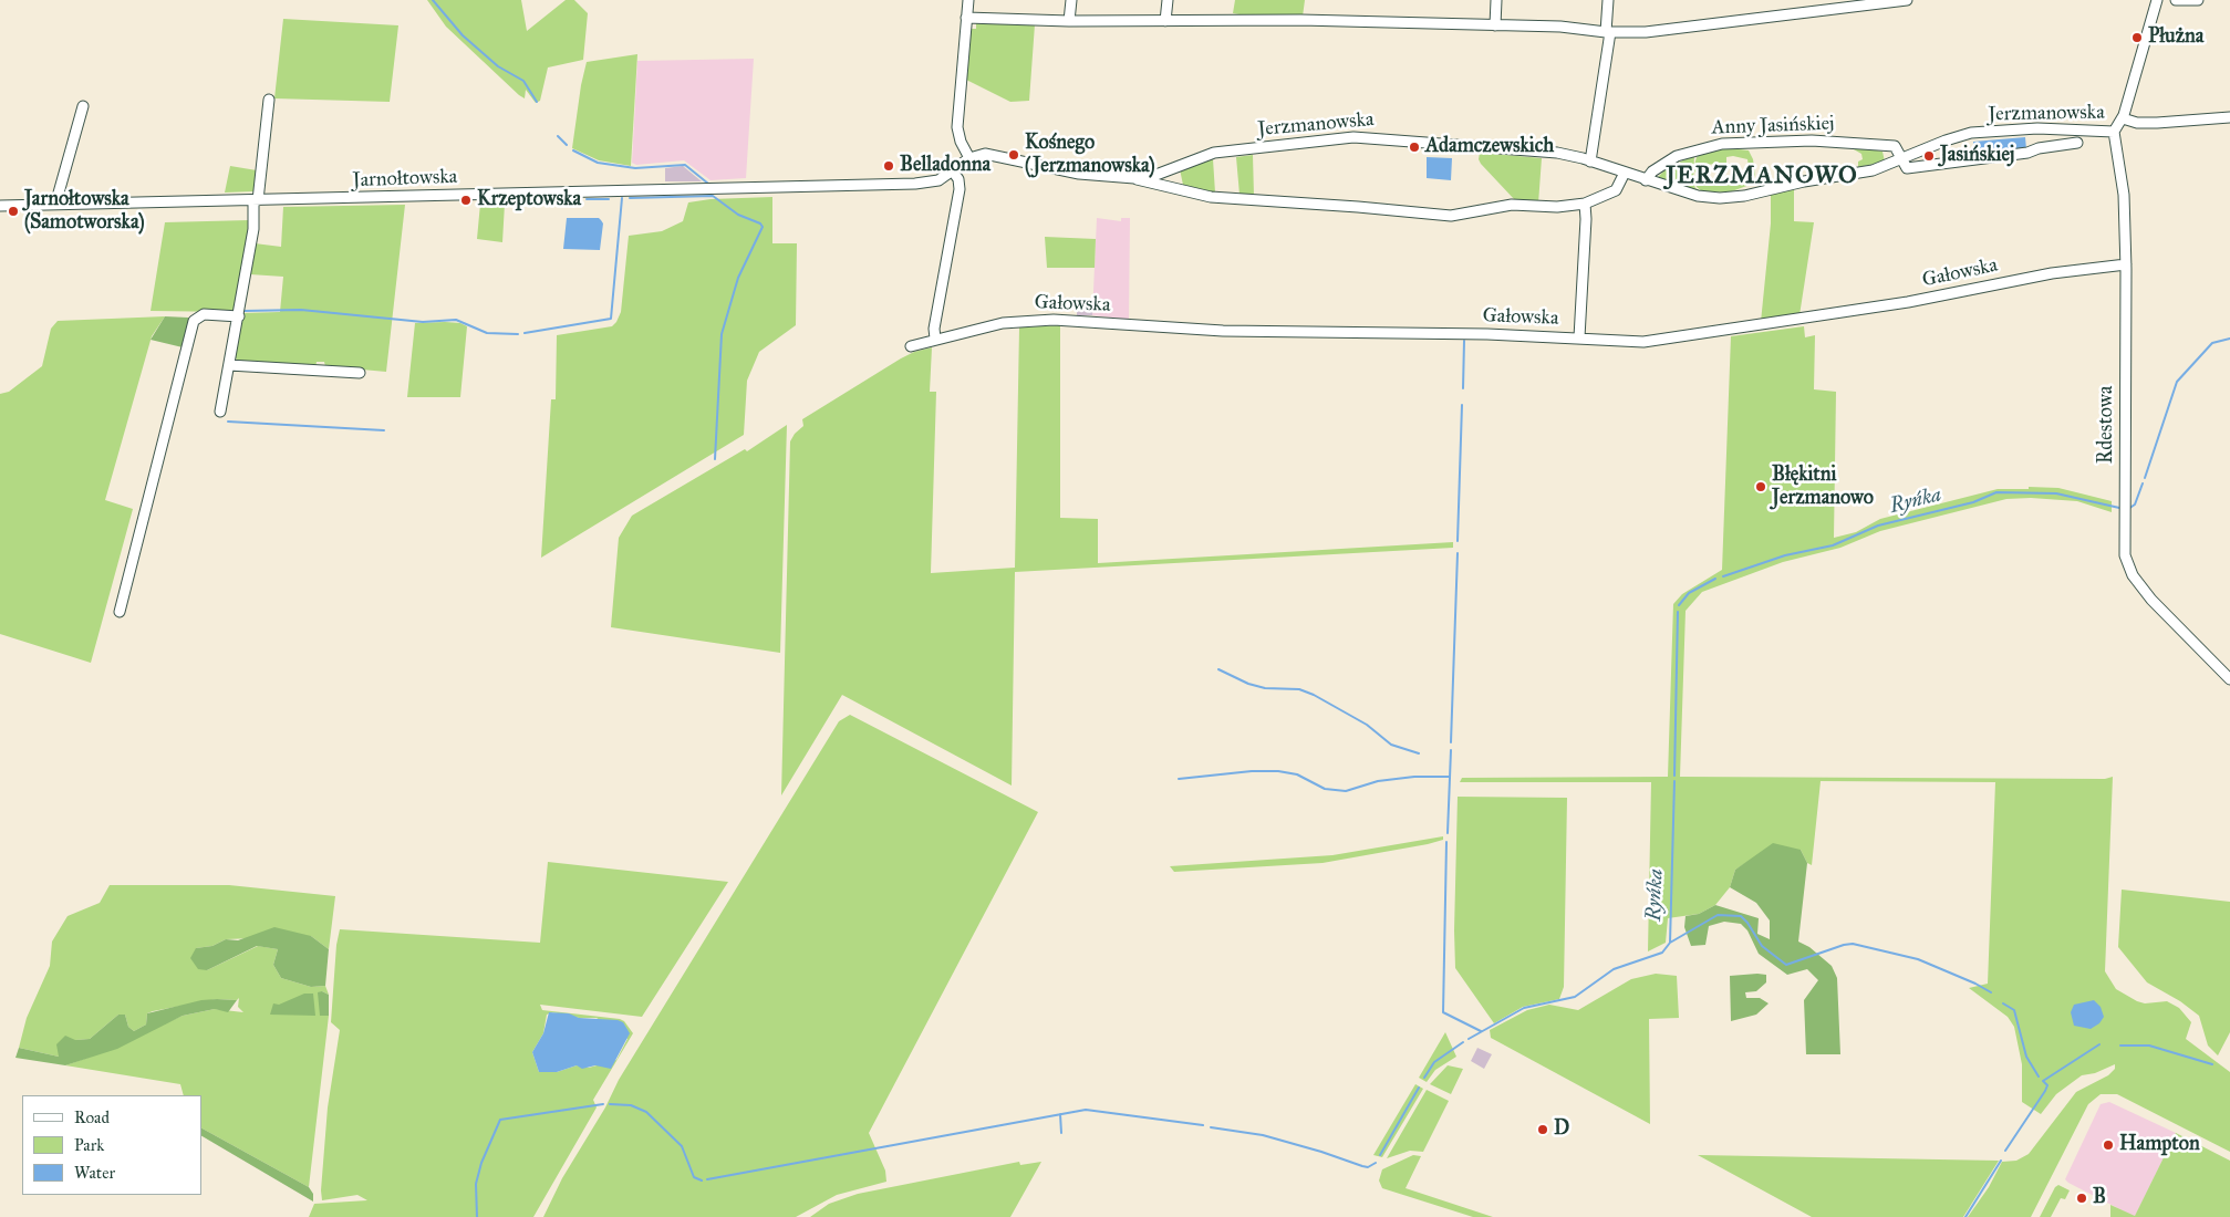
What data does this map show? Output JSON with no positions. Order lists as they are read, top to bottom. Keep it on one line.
{"streets":{"street":["Jerzmanowska","Anny Jasińskiej","Jarnołtowska","Gałowska","Rdestowa"]},"crossings":[["Jerzmanowska","Anny Jasińskiej"],["Jerzmanowska","Jarnołtowska"],["Jerzmanowska","Rdestowa"],["Gałowska","Rdestowa"]],"districts":["JERZMANOWO"],"water":["Ryńka"],"places":["Płużna","Adamczewskich","Kośnego (Jerzmanowska)","Jasińskiej","Belladonna","Krzeptowska","Jarnołtowska (Samotworska)","Błękitni Jerzmanowo","D","Hampton","B"],"legend":["Road","Park","Water"]}
